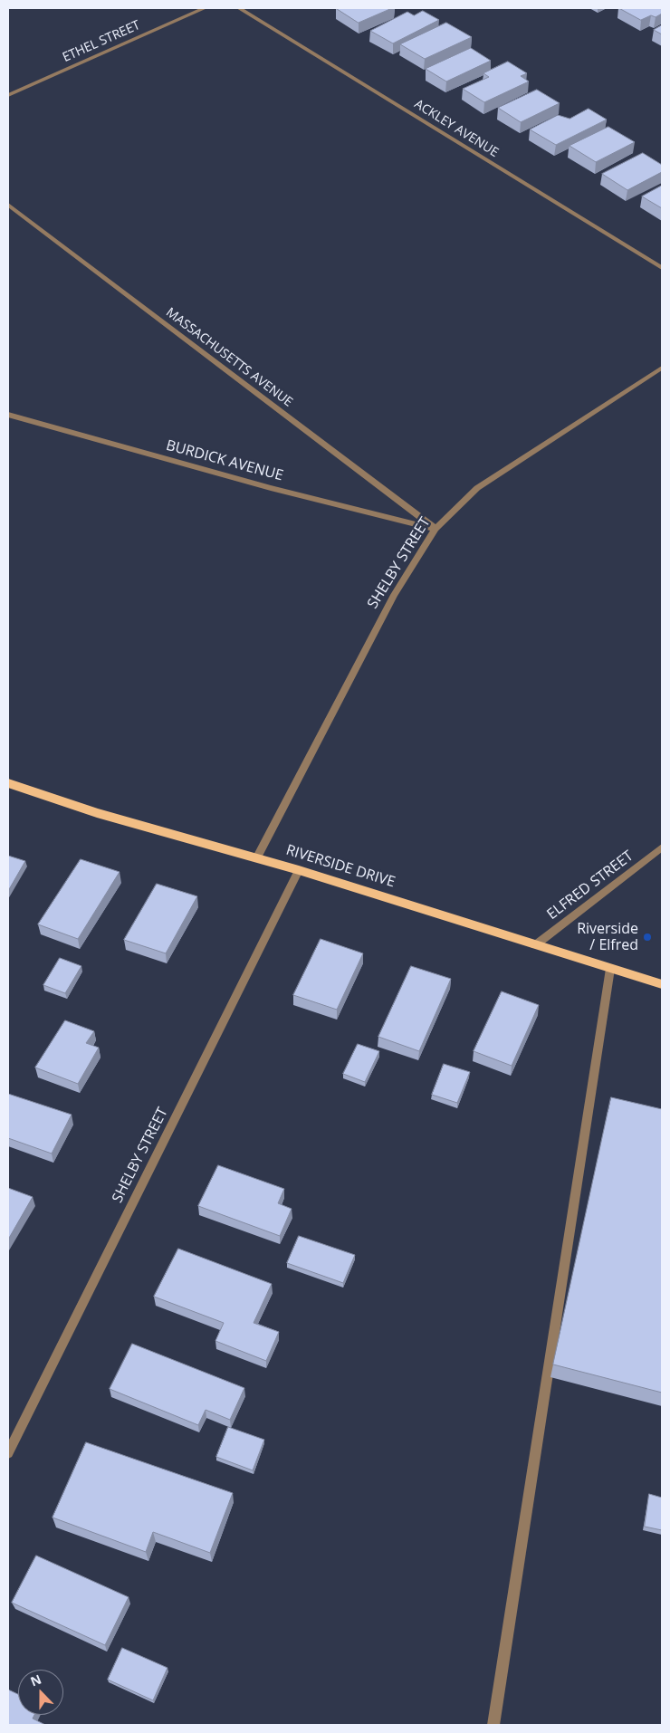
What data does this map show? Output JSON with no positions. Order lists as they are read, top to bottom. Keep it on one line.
{"streets":{"main road":["RIVERSIDE DRIVE"],"street":["ETHEL STREET","ACKLEY AVENUE","MASSACHUSETTS AVENUE","BURDICK AVENUE","SHELBY STREET","ELFRED STREET"]},"crossings":[["MASSACHUSETTS AVENUE","BURDICK AVENUE"],["MASSACHUSETTS AVENUE","SHELBY STREET"],["BURDICK AVENUE","SHELBY STREET"],["SHELBY STREET","RIVERSIDE DRIVE"],["RIVERSIDE DRIVE","ELFRED STREET"]],"places":["Riverside / Elfred"],"north":"top"}
